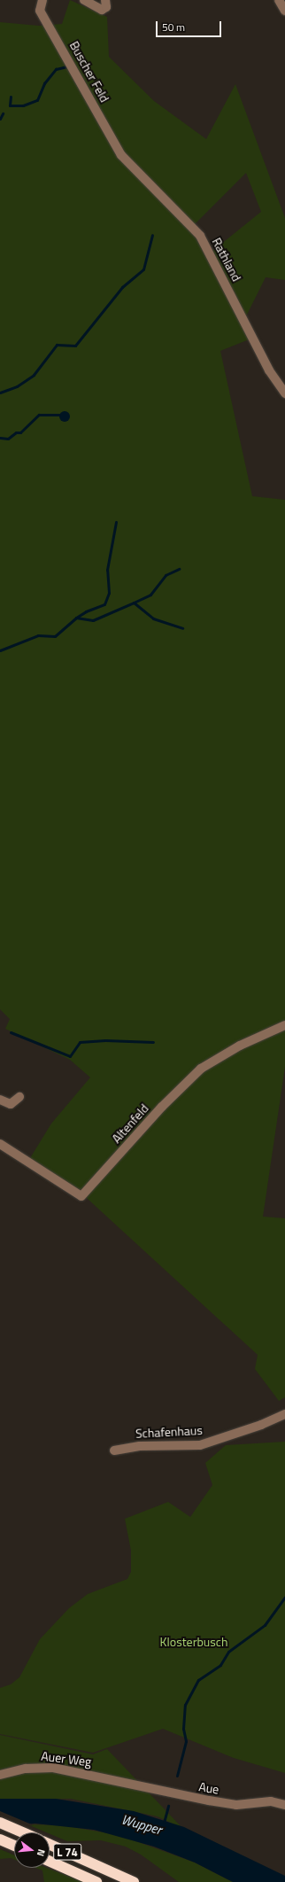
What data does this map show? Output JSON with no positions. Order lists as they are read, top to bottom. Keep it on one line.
{"streets":{"highway":["L 74"],"street":["Buscher Feld","Rathland","Altenfeld","Schafenhaus","Auer Weg","Aue"]},"crossings":[["Buscher Feld","Rathland"],["Auer Weg","Aue"]],"water":["Wupper"],"parks":["Klosterbusch"],"scale_bar":"50 m","north":"right"}
